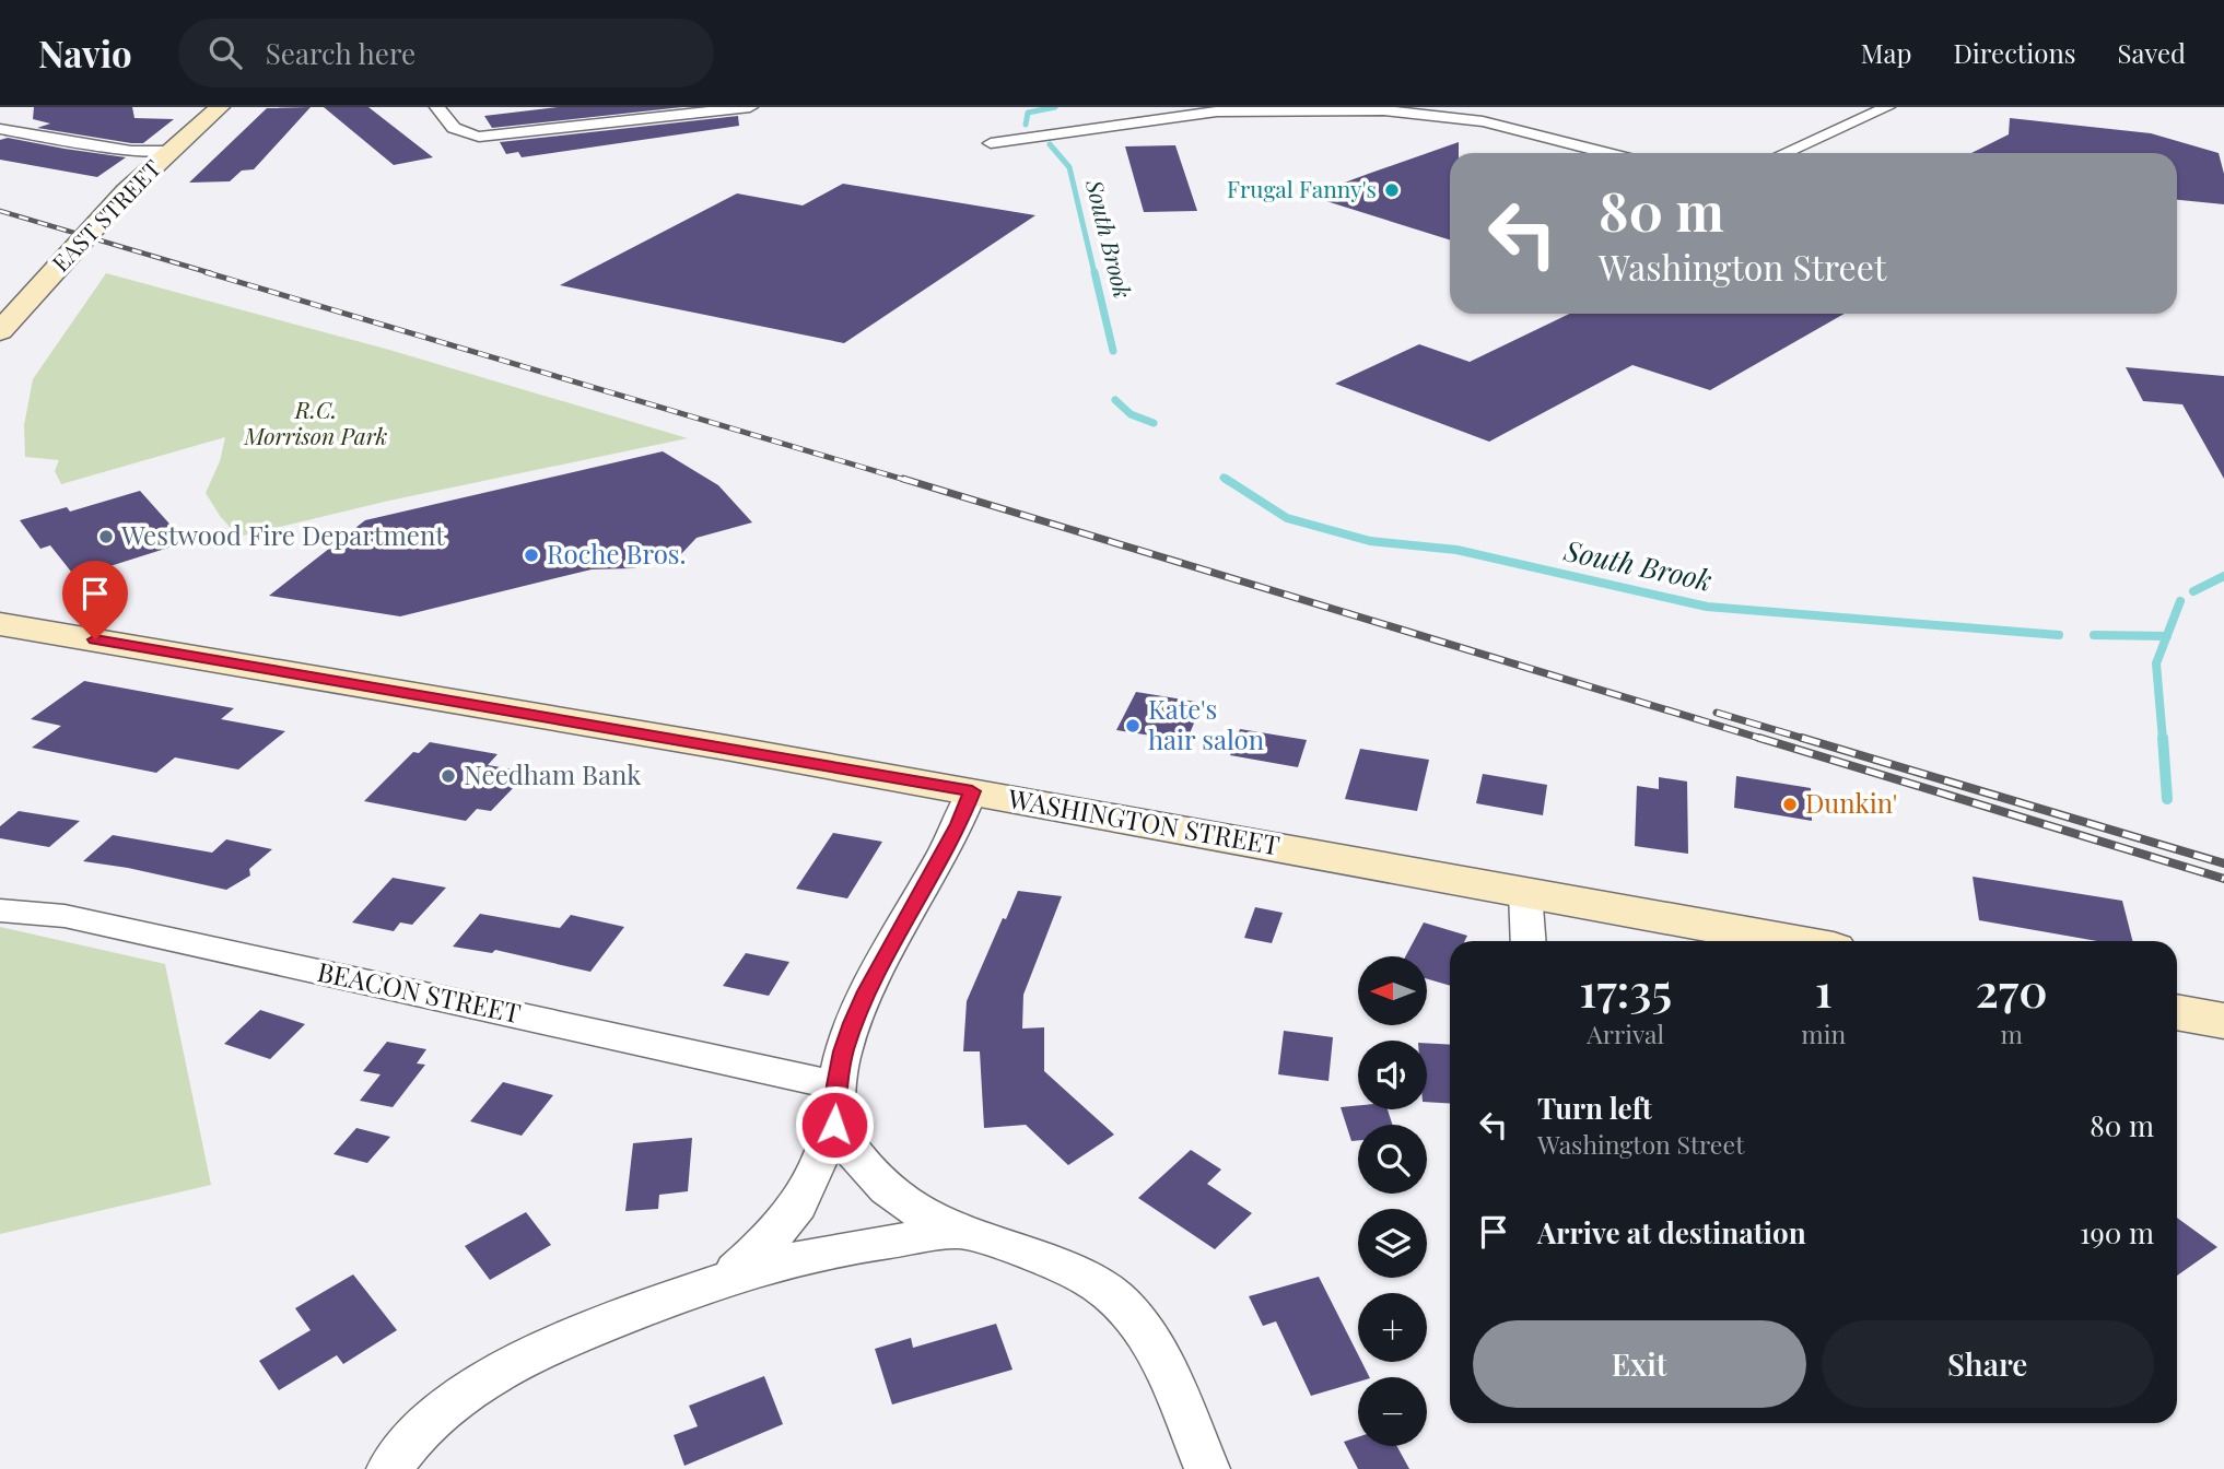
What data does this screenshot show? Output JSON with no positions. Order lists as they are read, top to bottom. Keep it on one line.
{"streets":{"main road":["EAST STREET","WASHINGTON STREET"],"street":["BEACON STREET"]},"water":["South Brook"],"parks":["R.C. Morrison Park"],"places":["Frugal Fanny's","Westwood Fire Department","Roche Bros.","Kate's hair salon","Needham Bank","Dunkin'"],"north":"left","page":{"header":"Navio","search":"Search here","nav":["Map","Directions","Saved"],"turn":["80 m","Washington Street"],"eta":["17:35","Arrival","1","min","270","m"],"map_buttons":["+","−"],"list":[{"name":"Turn left","note":"Washington Street","value":"80 m"},{"name":"Arrive at destination","value":"190 m"}],"buttons":["Exit","Share"]}}
